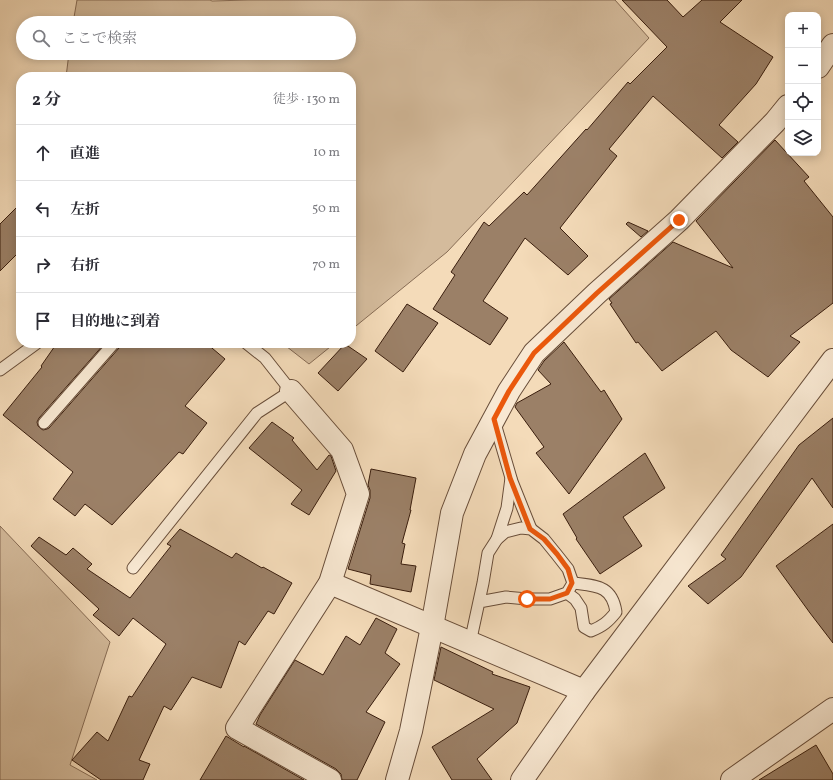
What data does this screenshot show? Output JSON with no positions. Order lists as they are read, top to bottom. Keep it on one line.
{"page":{"map_buttons":["+","−"],"search":"ここで検索","heading":["2 分","徒歩 · 130 m"],"list":[["直進","10 m"],["左折","50 m"],["右折","70 m"],"目的地に到着"]}}
